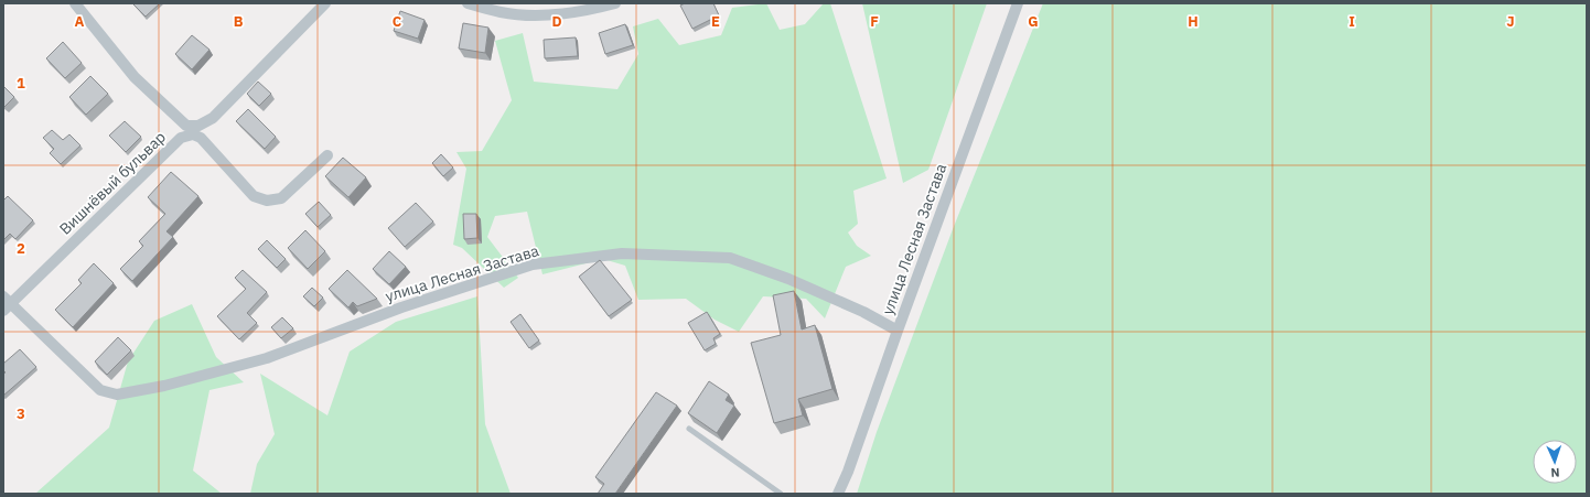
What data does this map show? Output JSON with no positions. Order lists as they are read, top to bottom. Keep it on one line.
{"streets":{"street":["Вишнёвый бульвар","улица Лесная Застава"]},"crossings":[["Вишнёвый бульвар","улица Лесная Застава"]],"north":"bottom","grid":{"columns":["A","B","C","D","E","F","G","H","I","J"],"rows":["1","2","3"]}}
